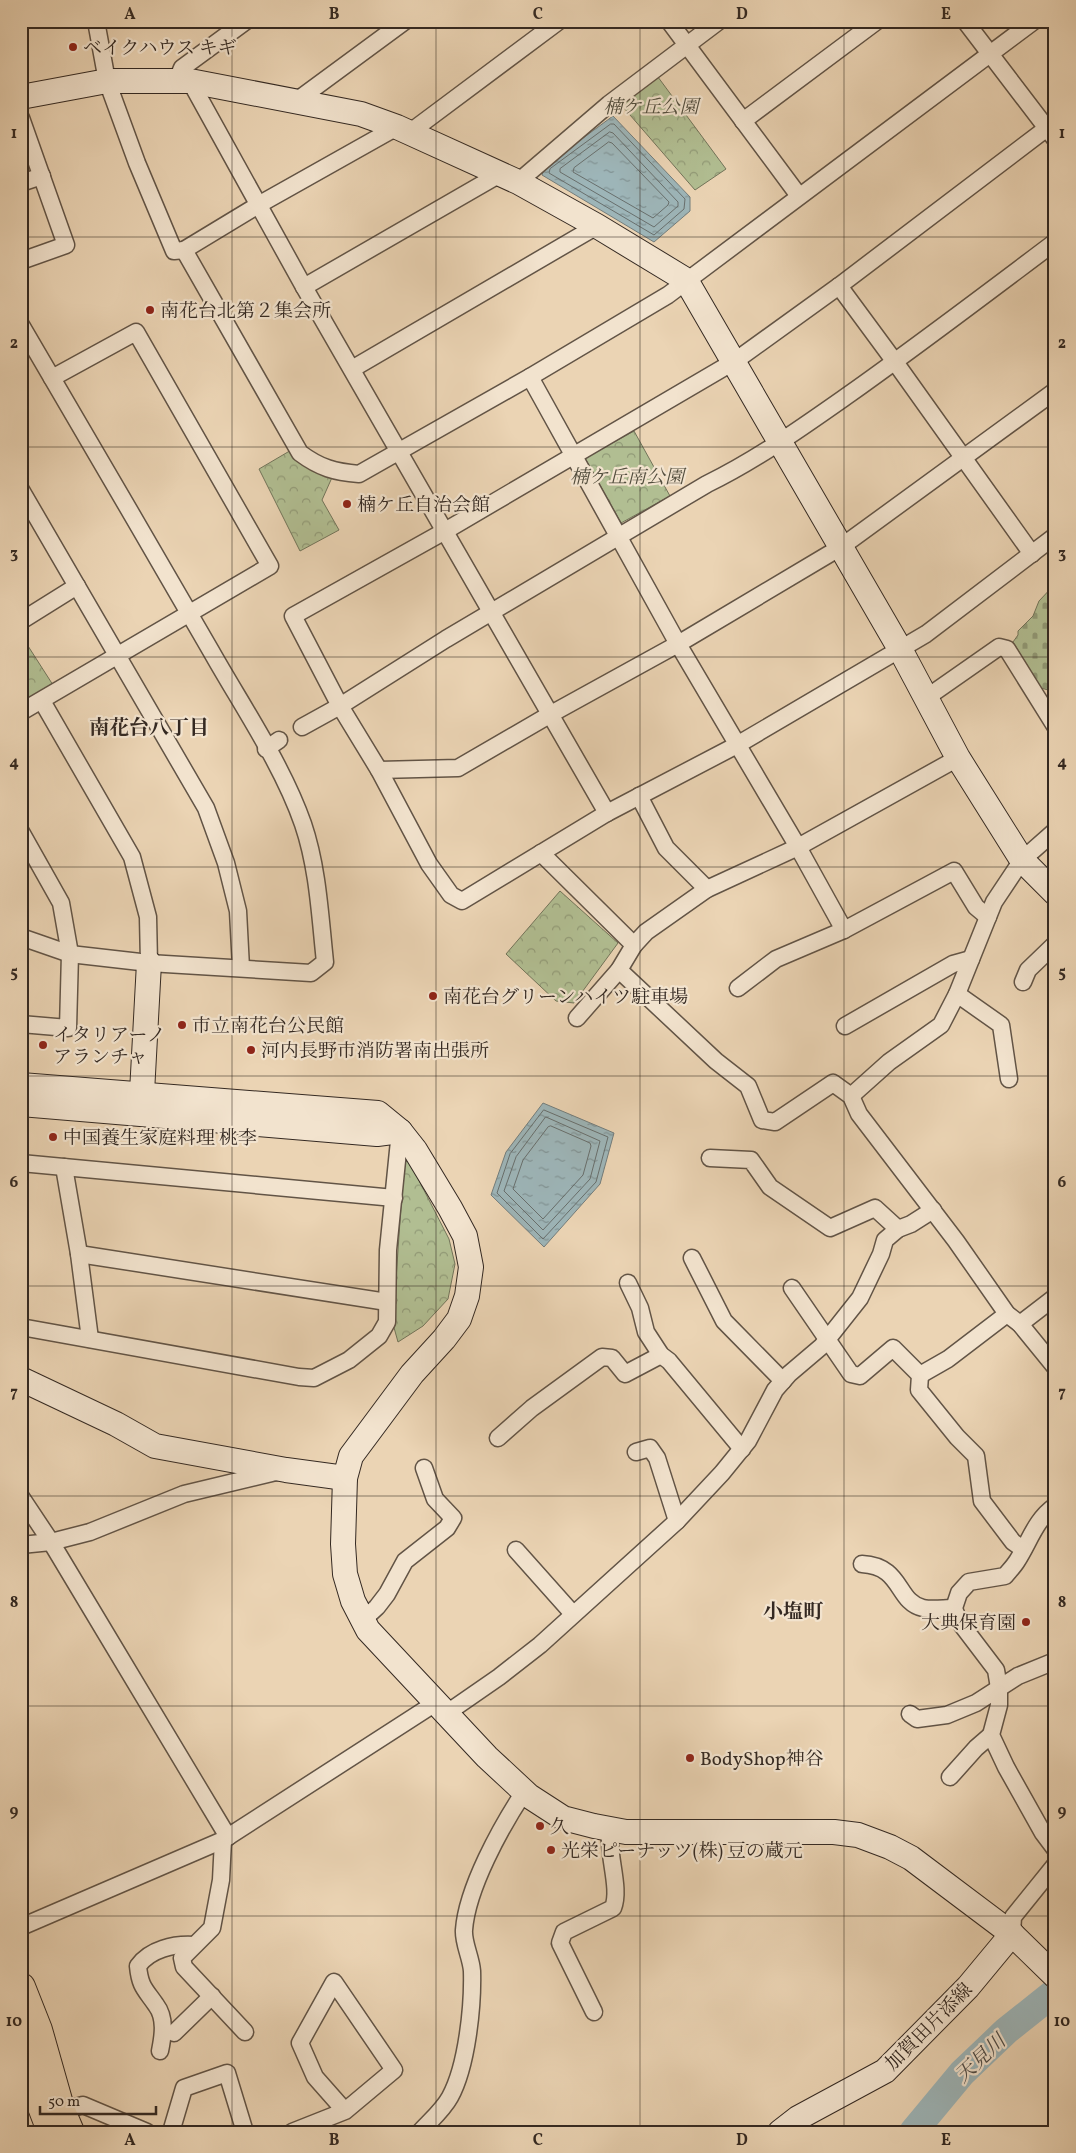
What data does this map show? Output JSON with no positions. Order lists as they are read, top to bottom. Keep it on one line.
{"streets":{"street":["加賀田片添線"]},"districts":["南花台八丁目","小塩町"],"water":["天見川"],"parks":["楠ケ丘公園","楠ケ丘南公園"],"places":["ベイクハウス キギ","南花台北第２集会所","楠ケ丘自治会館","南花台グリーンハイツ駐車場","市立南花台公民館","イタリアーノ アランチャ","河内長野市消防署南出張所","中国養生家庭料理 桃李","大典保育園","BodyShop神谷","久","光栄ピーナッツ(株) 豆の蔵元"],"scale_bar":"50 m","grid":{"columns":["A","B","C","D","E"],"rows":["1","2","3","4","5","6","7","8","9","10"]}}
